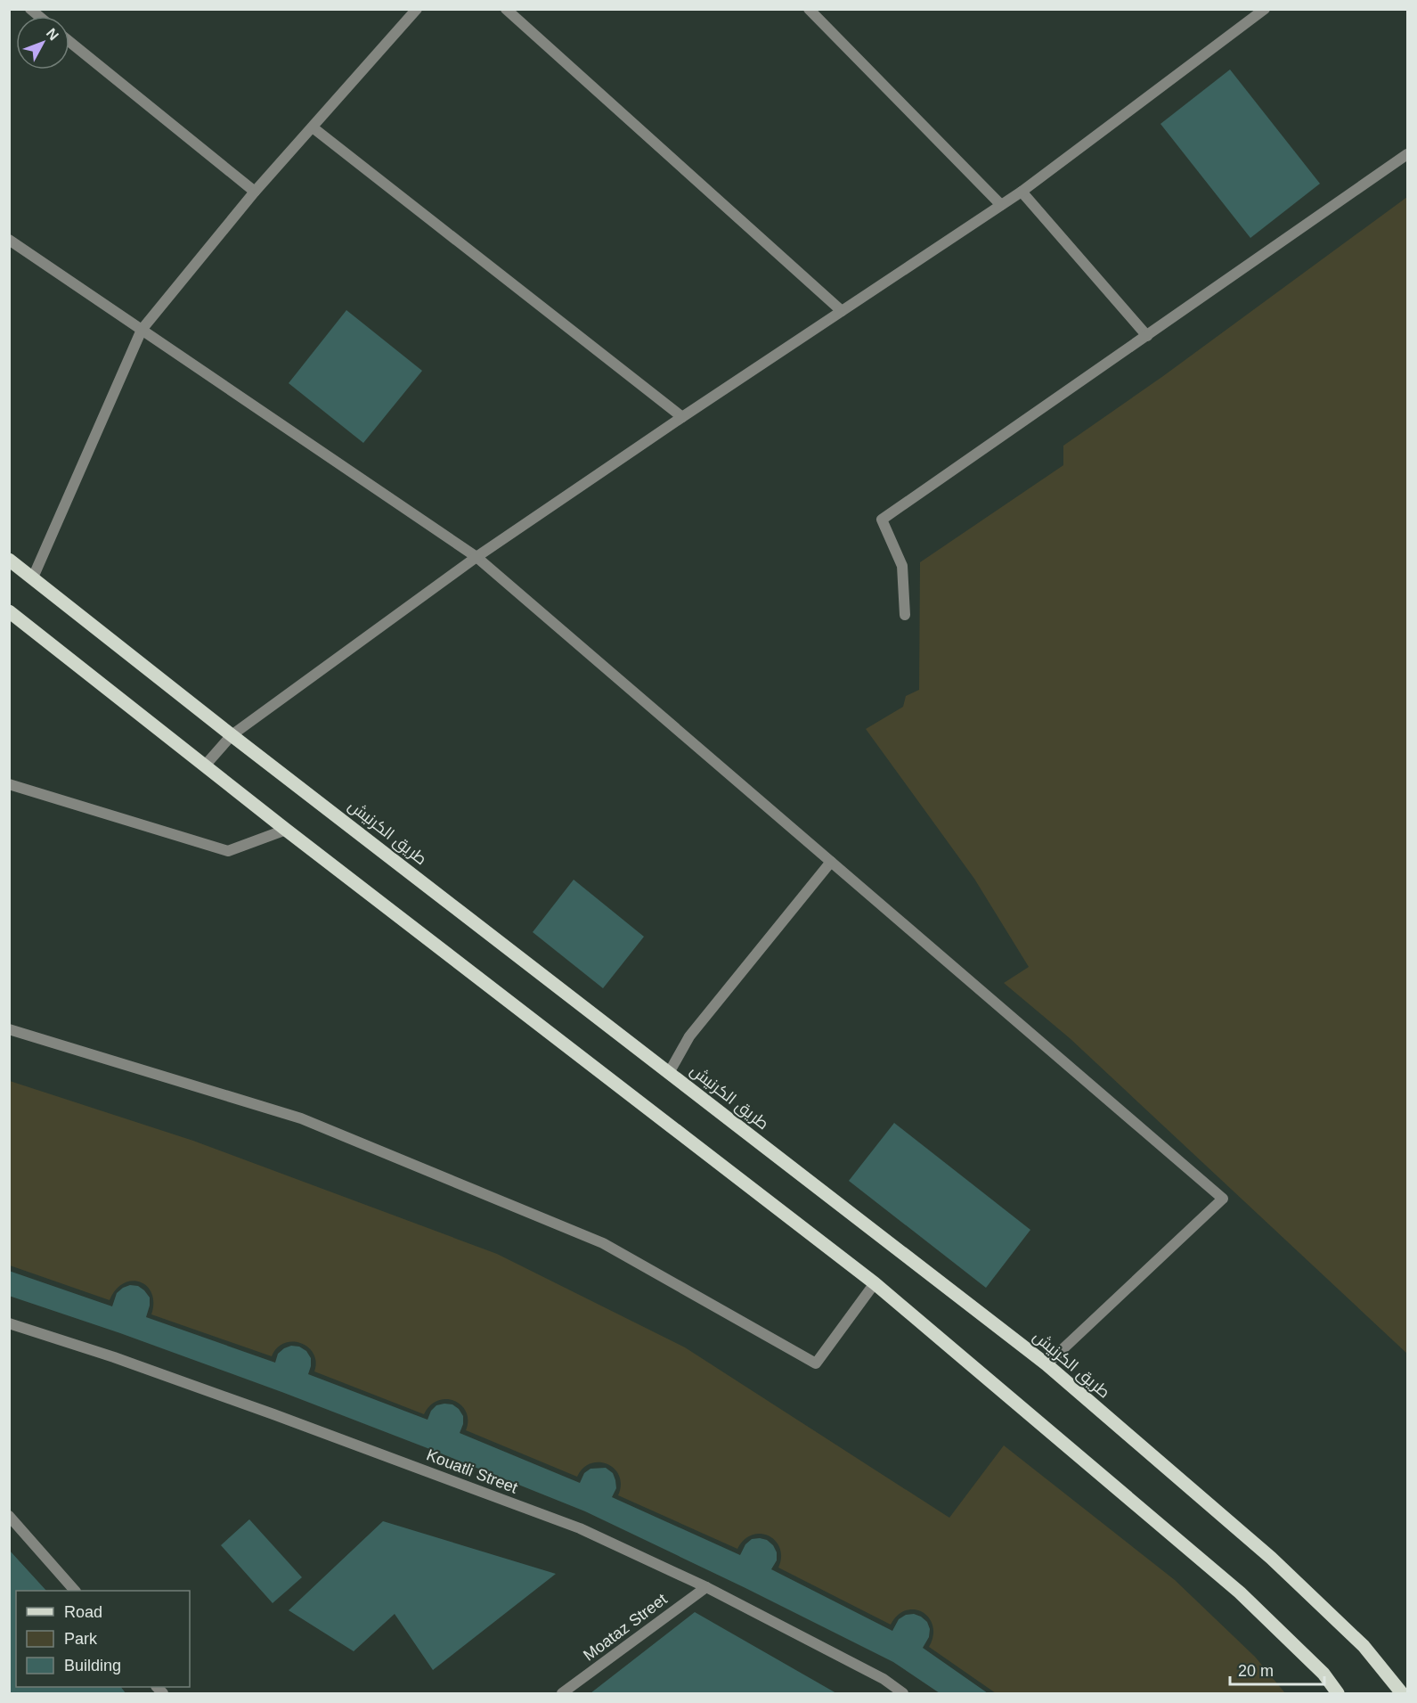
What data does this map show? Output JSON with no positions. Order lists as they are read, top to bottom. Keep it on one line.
{"streets":{"main road":["طريق الكرنيش"],"street":["Kouatli Street","Moataz Street"]},"crossings":[["Kouatli Street","Moataz Street"]],"legend":["Road","Park","Building"],"scale_bar":"20 m","north":"top right"}
